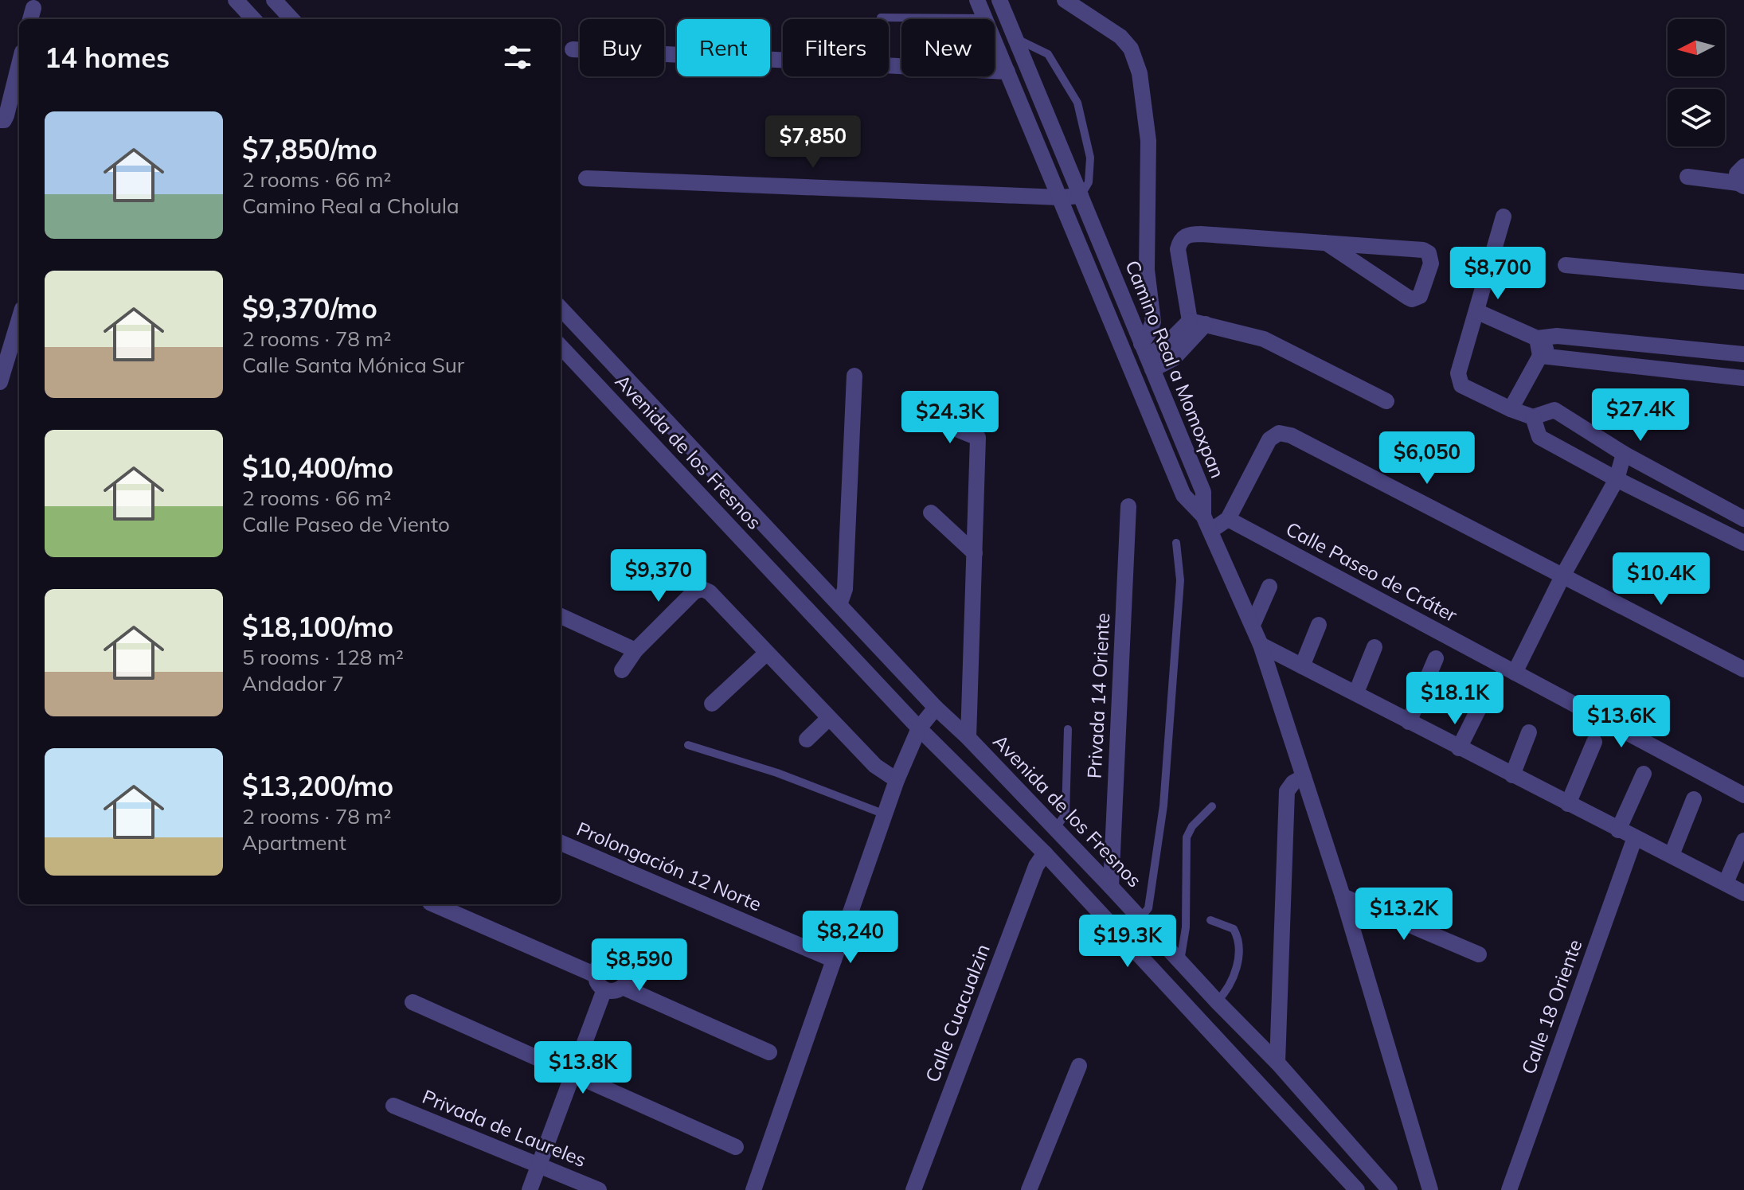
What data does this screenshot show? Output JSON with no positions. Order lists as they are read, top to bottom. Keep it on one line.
{"streets":{"street":["Camino Real a Momoxpan","Avenida de los Fresnos","Calle Paseo de Cráter","Privada 14 Oriente","Prolongación 12 Norte","Calle 18 Oriente","Calle Cuacualzin","Privada de Laureles"]},"crossings":[["Avenida de los Fresnos","Privada 14 Oriente"],["Avenida de los Fresnos","Calle Cuacualzin"]],"north":"left","page":{"chip":["Buy","Rent","Filters","New"],"heading":"14 homes","list":[{"name":"$7,850/mo","note":"2 rooms · 66 m² · Camino Real a Cholula"},{"name":"$9,370/mo","note":"2 rooms · 78 m² · Calle Santa Mónica Sur"},{"name":"$10,400/mo","note":"2 rooms · 66 m² · Calle Paseo de Viento"},{"name":"$18,100/mo","note":"5 rooms · 128 m² · Andador 7"},{"name":"$13,200/mo","note":"2 rooms · 78 m² · Apartment"}],"price":["$7,850","$8,700","$27.4K","$24.3K","$6,050","$9,370","$10.4K","$18.1K","$13.6K","$13.2K","$8,240","$19.3K","$8,590","$13.8K"]}}
